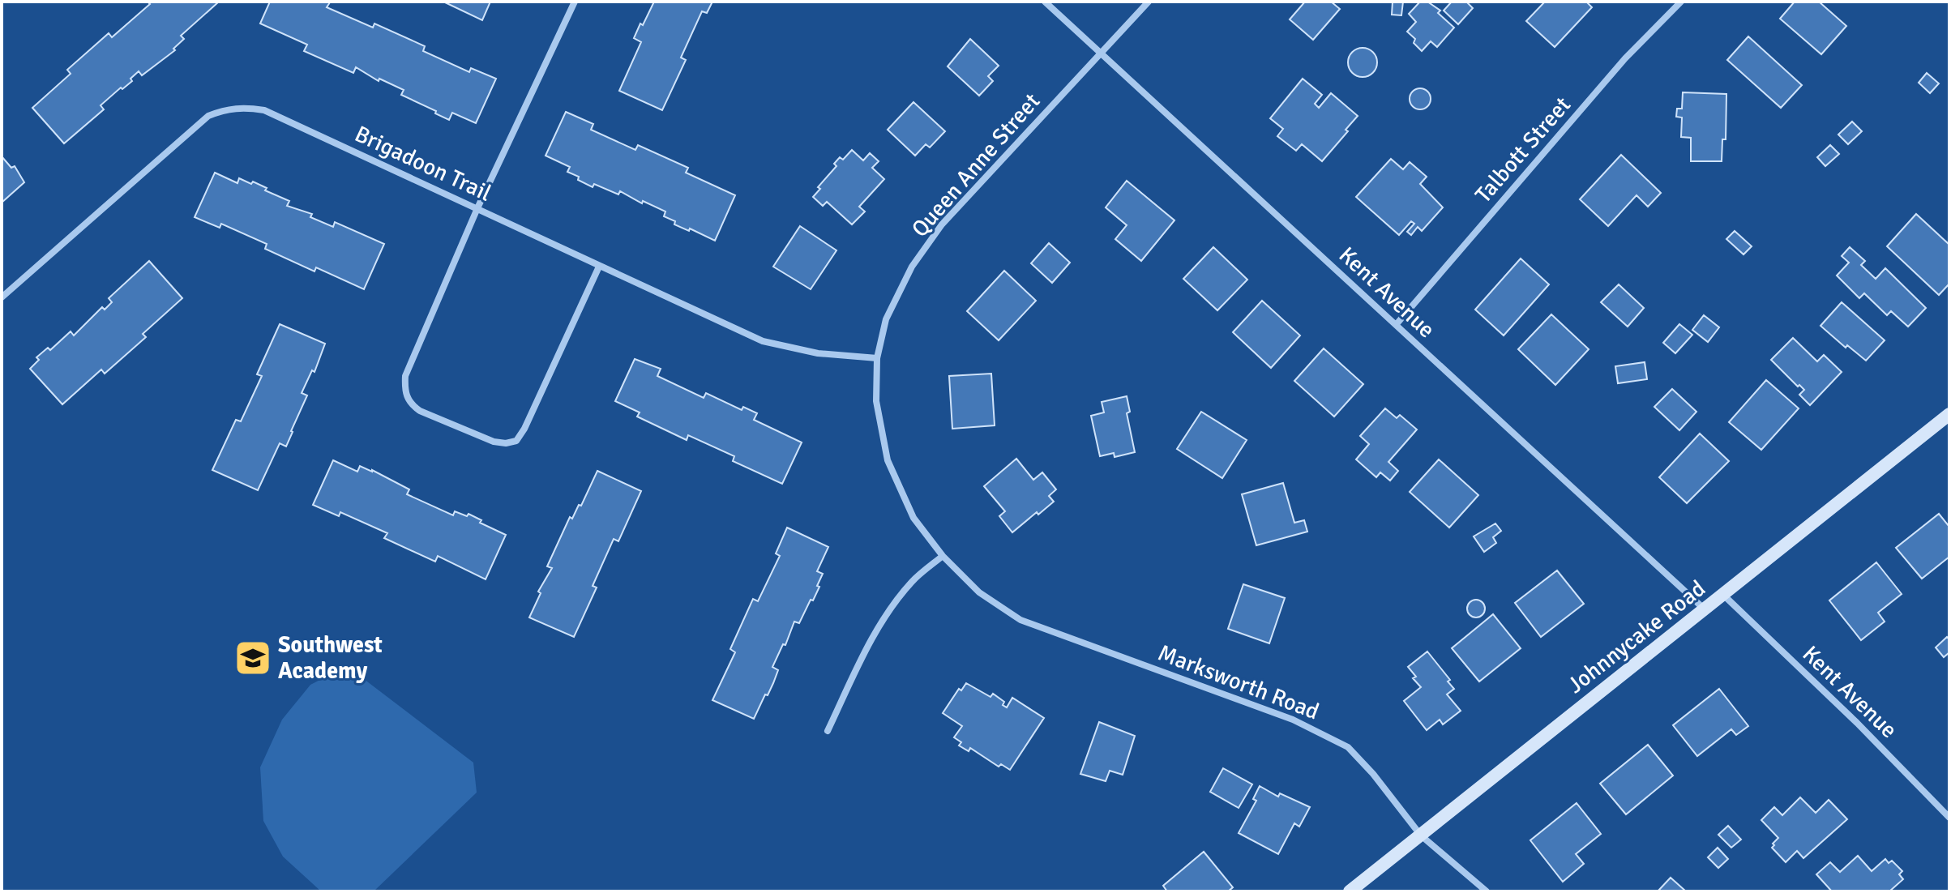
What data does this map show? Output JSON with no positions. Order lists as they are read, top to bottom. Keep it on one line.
{"streets":{"main road":["Johnnycake Road"],"street":["Talbott Street","Brigadoon Trail","Queen Anne Street","Kent Avenue","Marksworth Road"]},"crossings":[["Talbott Street","Kent Avenue"],["Brigadoon Trail","Queen Anne Street"],["Queen Anne Street","Kent Avenue"],["Queen Anne Street","Marksworth Road"],["Kent Avenue","Johnnycake Road"],["Johnnycake Road","Marksworth Road"]],"places":{"school or university":["Southwest Academy"]}}
